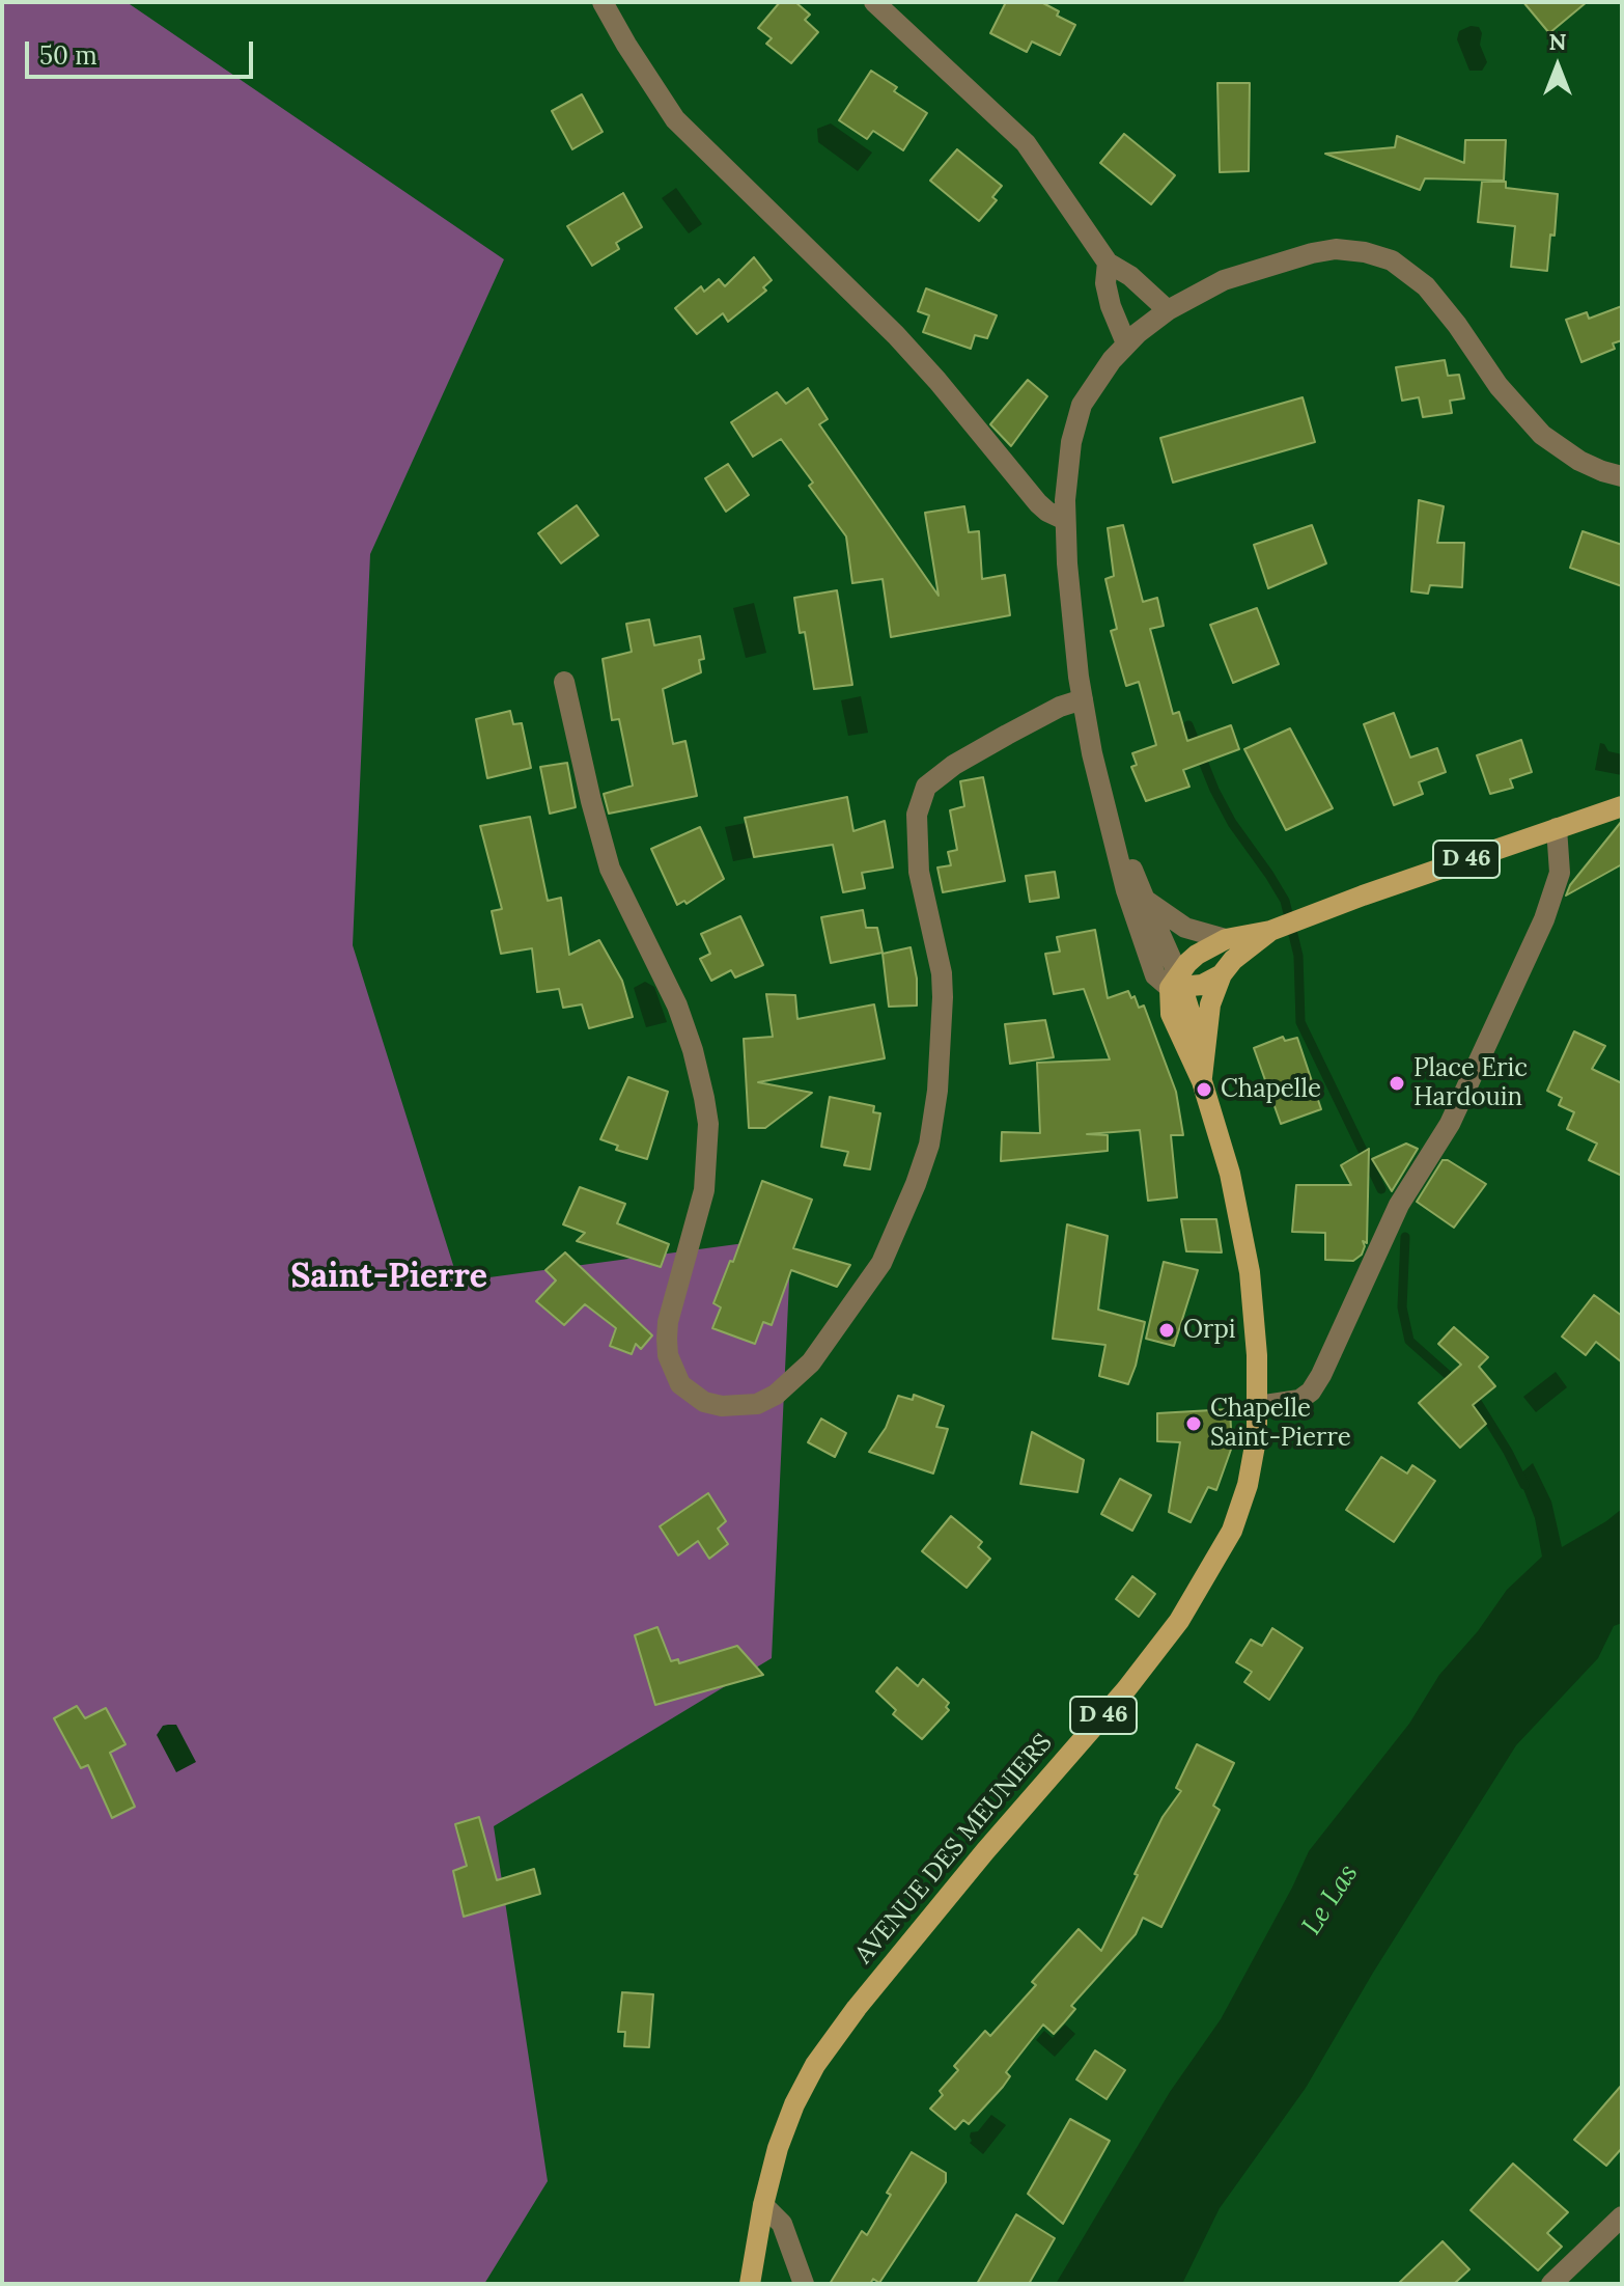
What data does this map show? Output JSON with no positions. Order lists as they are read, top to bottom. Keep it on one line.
{"streets":{"main road":["D 46","AVENUE DES MEUNIERS"]},"crossings":[["D 46","AVENUE DES MEUNIERS"]],"districts":["Saint-Pierre"],"water":["Le Las"],"places":["Place Eric Hardouin","Chapelle","Orpi","Chapelle Saint-Pierre"],"scale_bar":"50 m","north":"top"}
